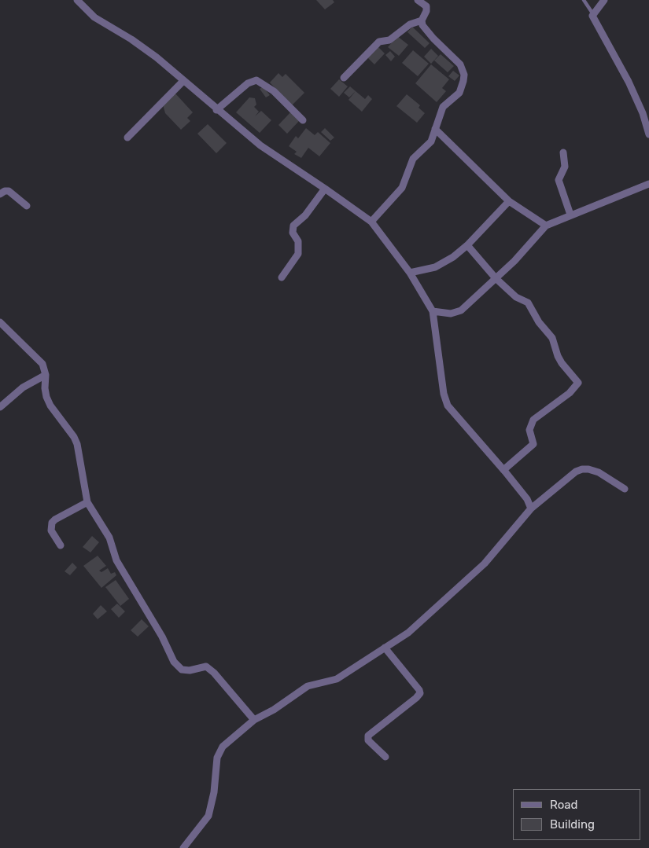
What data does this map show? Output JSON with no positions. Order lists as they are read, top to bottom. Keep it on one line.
{"legend":["Road","Building"]}
